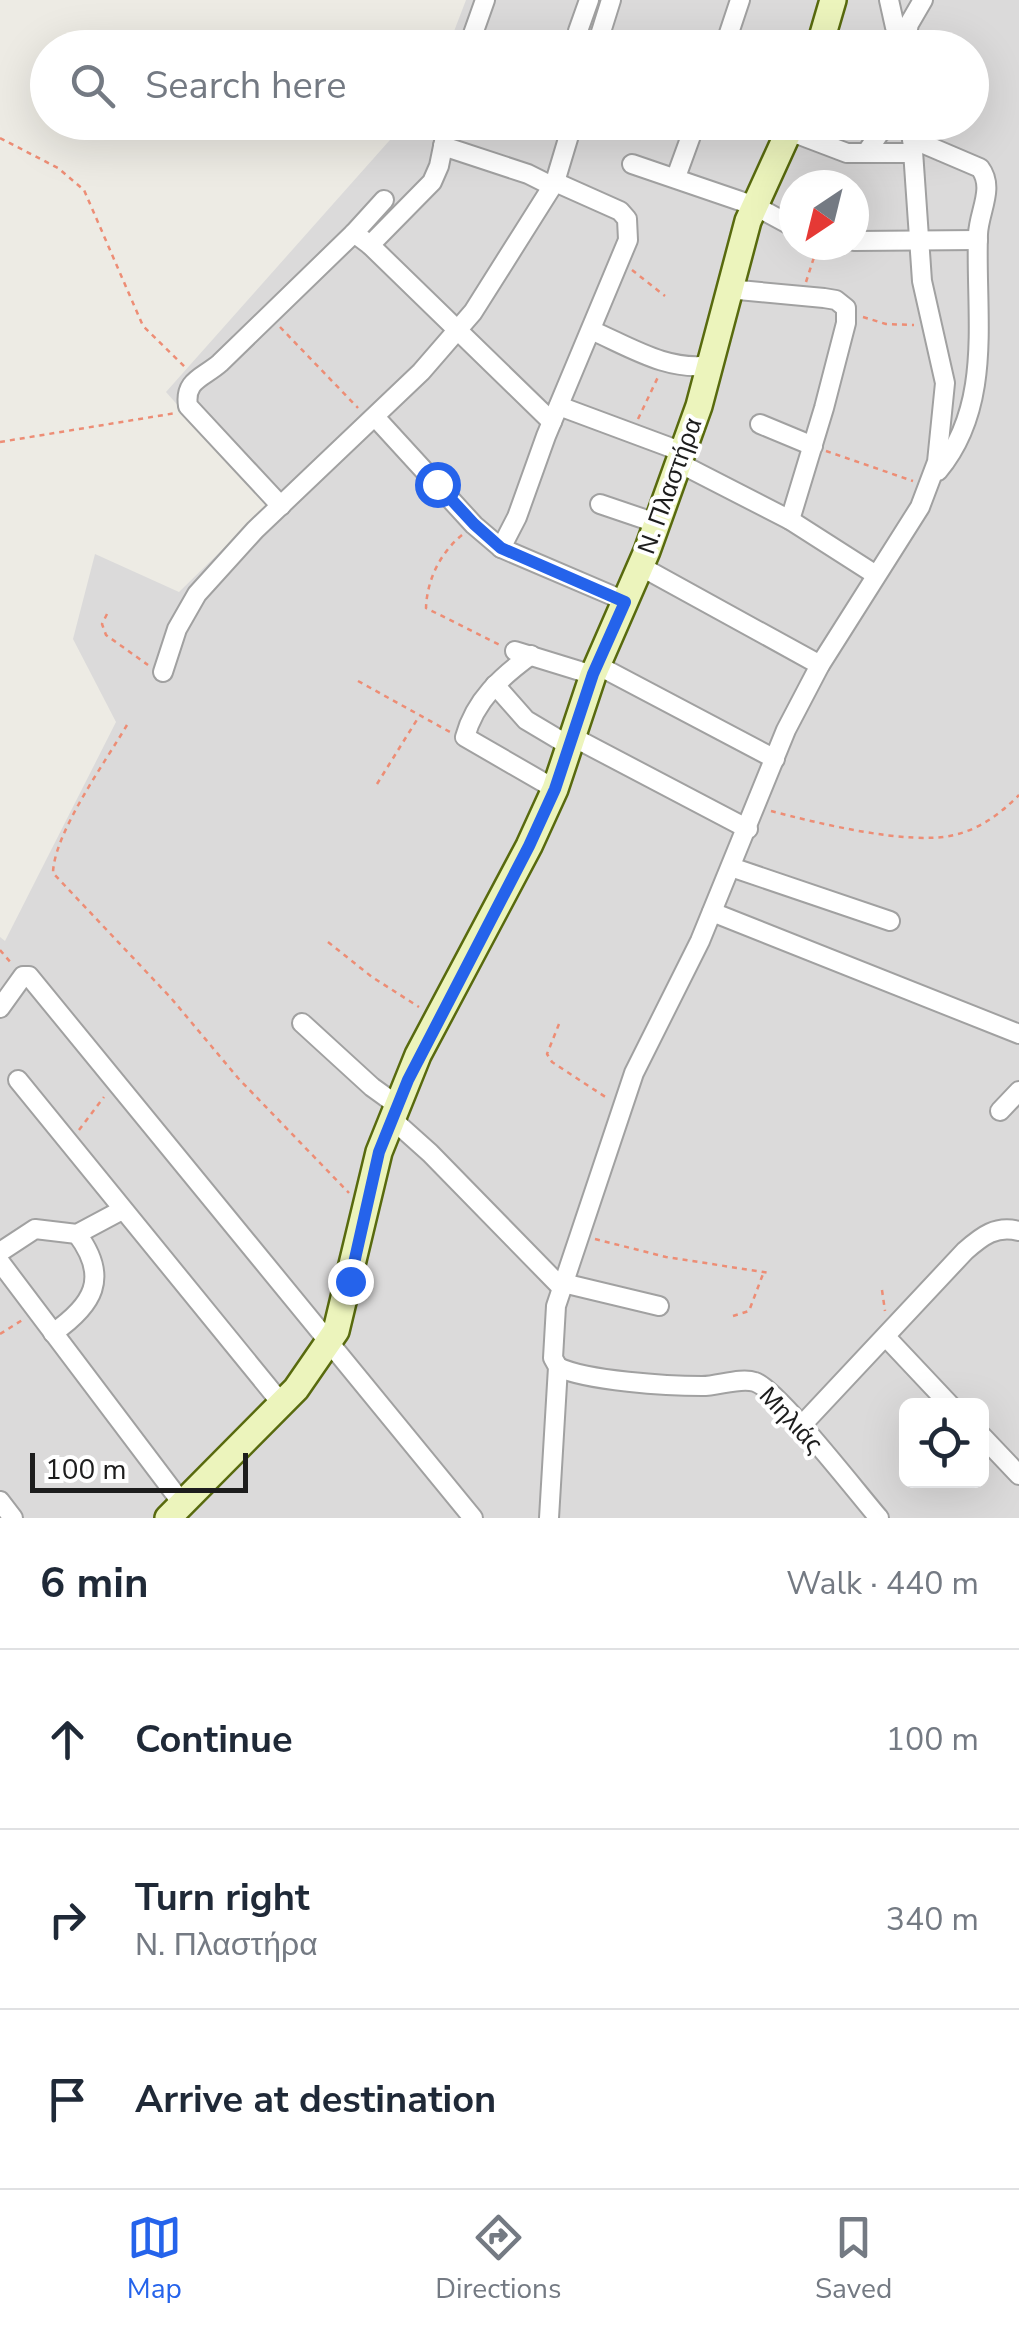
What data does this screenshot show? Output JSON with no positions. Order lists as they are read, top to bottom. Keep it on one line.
{"streets":{"street":["Ν. Πλαστήρα","Μηλιάς"]},"scale_bar":"100 m","north":"bottom left","page":{"search":"Search here","scale":"100 m","heading":["6 min","Walk · 440 m"],"list":[["Continue","100 m"],["Turn right","Ν. Πλαστήρα","340 m"],"Arrive at destination"],"nav":["Map","Directions","Saved"]}}
